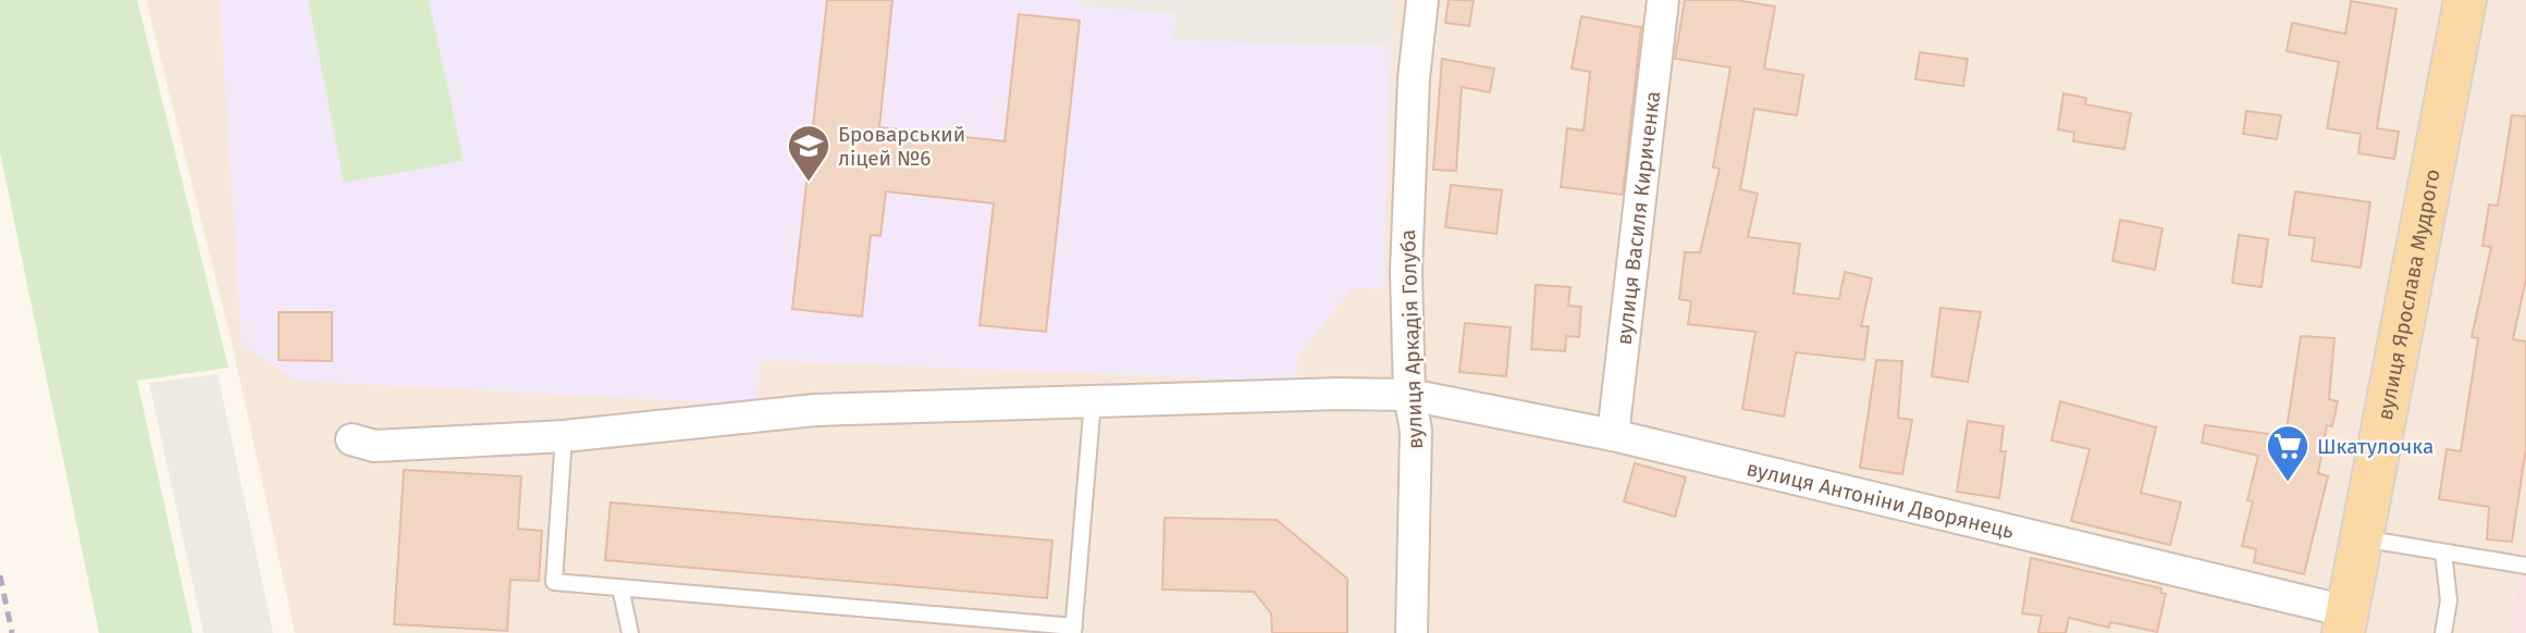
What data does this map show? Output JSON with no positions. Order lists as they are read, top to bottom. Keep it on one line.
{"streets":{"main road":["вулиця Ярослава Мудрого"],"street":["вулиця Василя Кириченка","вулиця Аркадія Голуба","вулиця Антоніни Дворянець"]},"crossings":[["вулиця Василя Кириченка","вулиця Антоніни Дворянець"],["вулиця Ярослава Мудрого","вулиця Антоніни Дворянець"],["вулиця Аркадія Голуба","вулиця Антоніни Дворянець"]],"places":{"school or university":["Броварський ліцей №6"],"supermarket":["Шкатулочка"]}}
